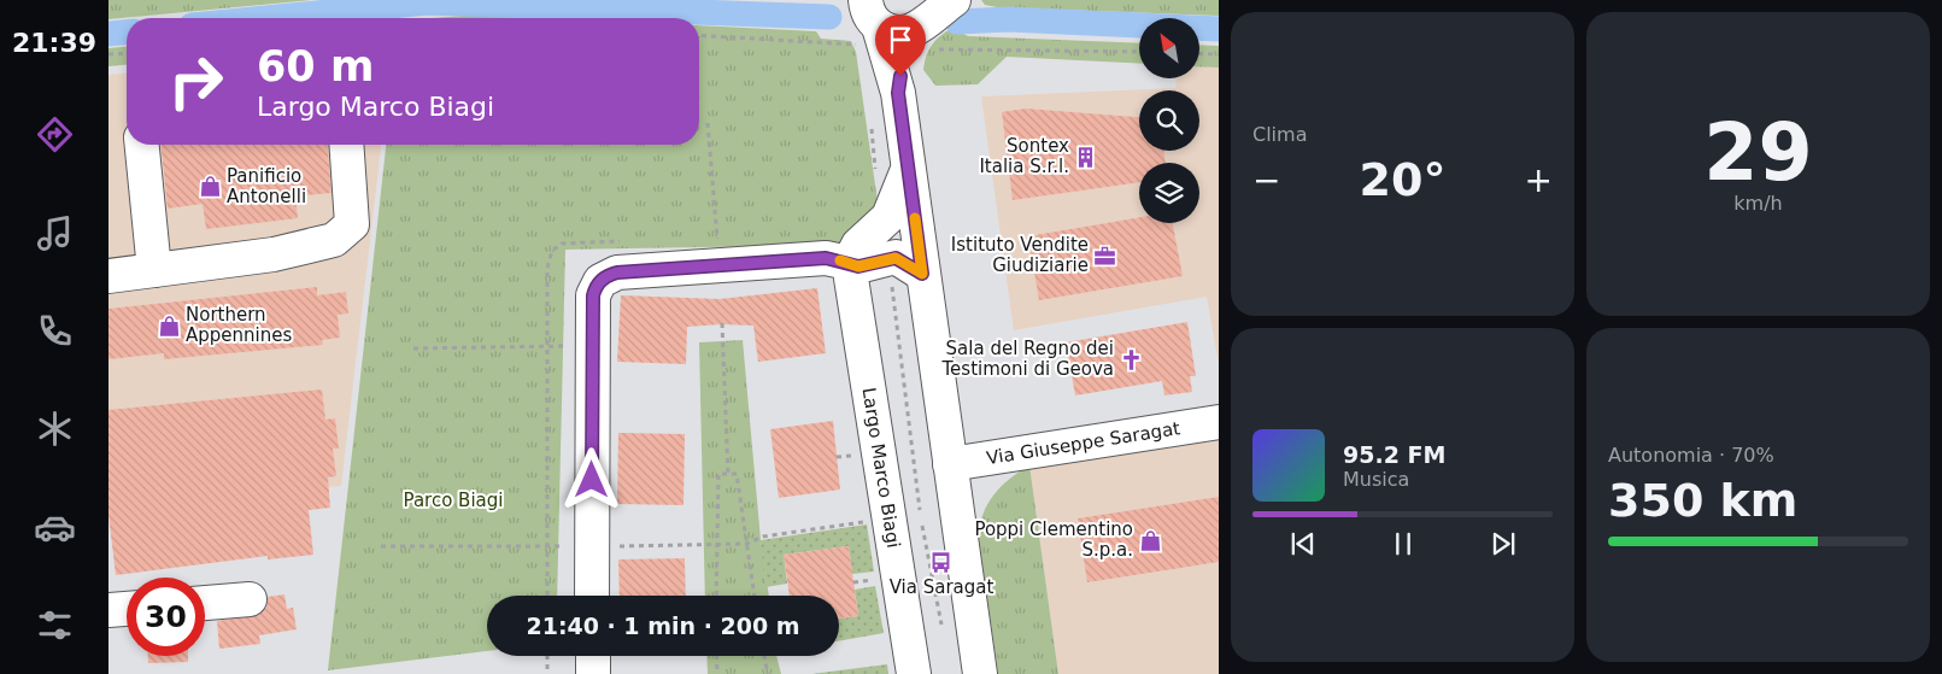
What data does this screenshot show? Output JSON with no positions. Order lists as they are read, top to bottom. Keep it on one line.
{"streets":{"street":["Via Giuseppe Saragat","Largo Marco Biagi"]},"parks":["Parco Biagi"],"places":{"building":["Sontex Italia S.r.l."],"shop":["Panificio Antonelli","Northern Appennines","Poppi Clementino S.p.a."],"office":["Istituto Vendite Giudiziarie"],"church":["Sala del Regno dei Testimoni di Geova"],"bus stop":["Via Saragat"]},"north":"top left","page":{"tabs":"21:39","tile":["Clima",["29","km/h"],["Autonomia · 70%","350 km"]],"turn":["60 m","Largo Marco Biagi"],"heat":["−","20°","+"],"song":["95.2 FM","Musica"],"limit":"30","trip":"21:40 · 1 min · 200 m"}}
